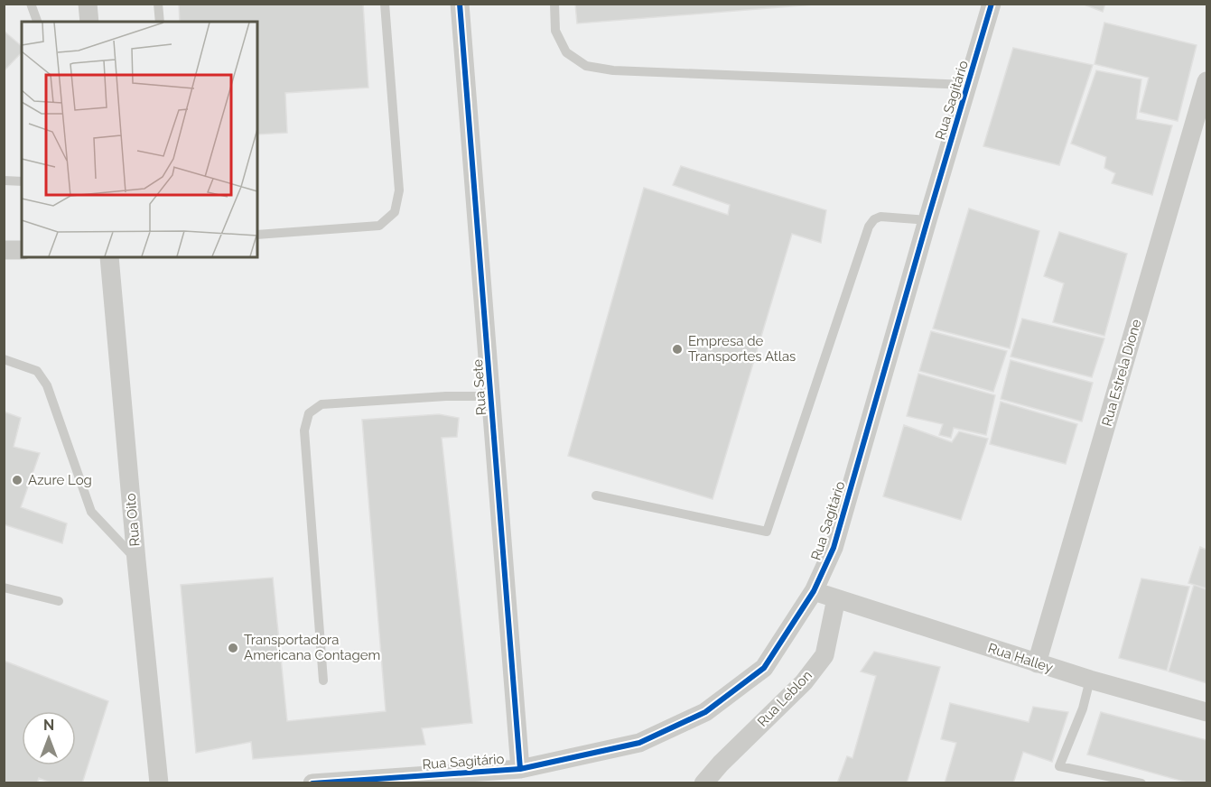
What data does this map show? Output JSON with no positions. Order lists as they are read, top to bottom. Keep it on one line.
{"streets":{"street":["Rua Sagitário","Rua Estrela Dione","Rua Sete","Rua Oito","Rua Halley","Rua Leblon"]},"crossings":[["Rua Sagitário","Rua Sete"],["Rua Sagitário","Rua Halley"],["Rua Estrela Dione","Rua Halley"],["Rua Halley","Rua Leblon"]],"places":["Empresa de Transportes Atlas","Azure Log","Transportadora Americana Contagem"],"north":"top"}
